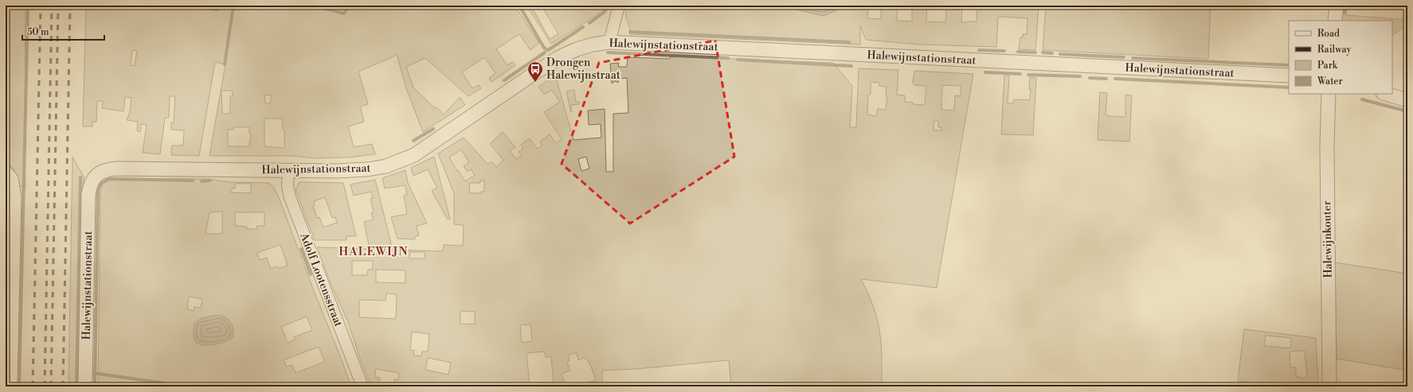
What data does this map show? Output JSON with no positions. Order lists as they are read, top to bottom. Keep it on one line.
{"streets":{"street":["Halewijnstationstraat","Halewijnkouter","Adolf Lootensstraat"]},"crossings":[["Halewijnstationstraat","Adolf Lootensstraat"]],"districts":["HALEWIJN"],"places":{"bus stop":["Drongen Halewijnstraat"]},"legend":["Road","Railway","Park","Water"],"scale_bar":"50 m"}
